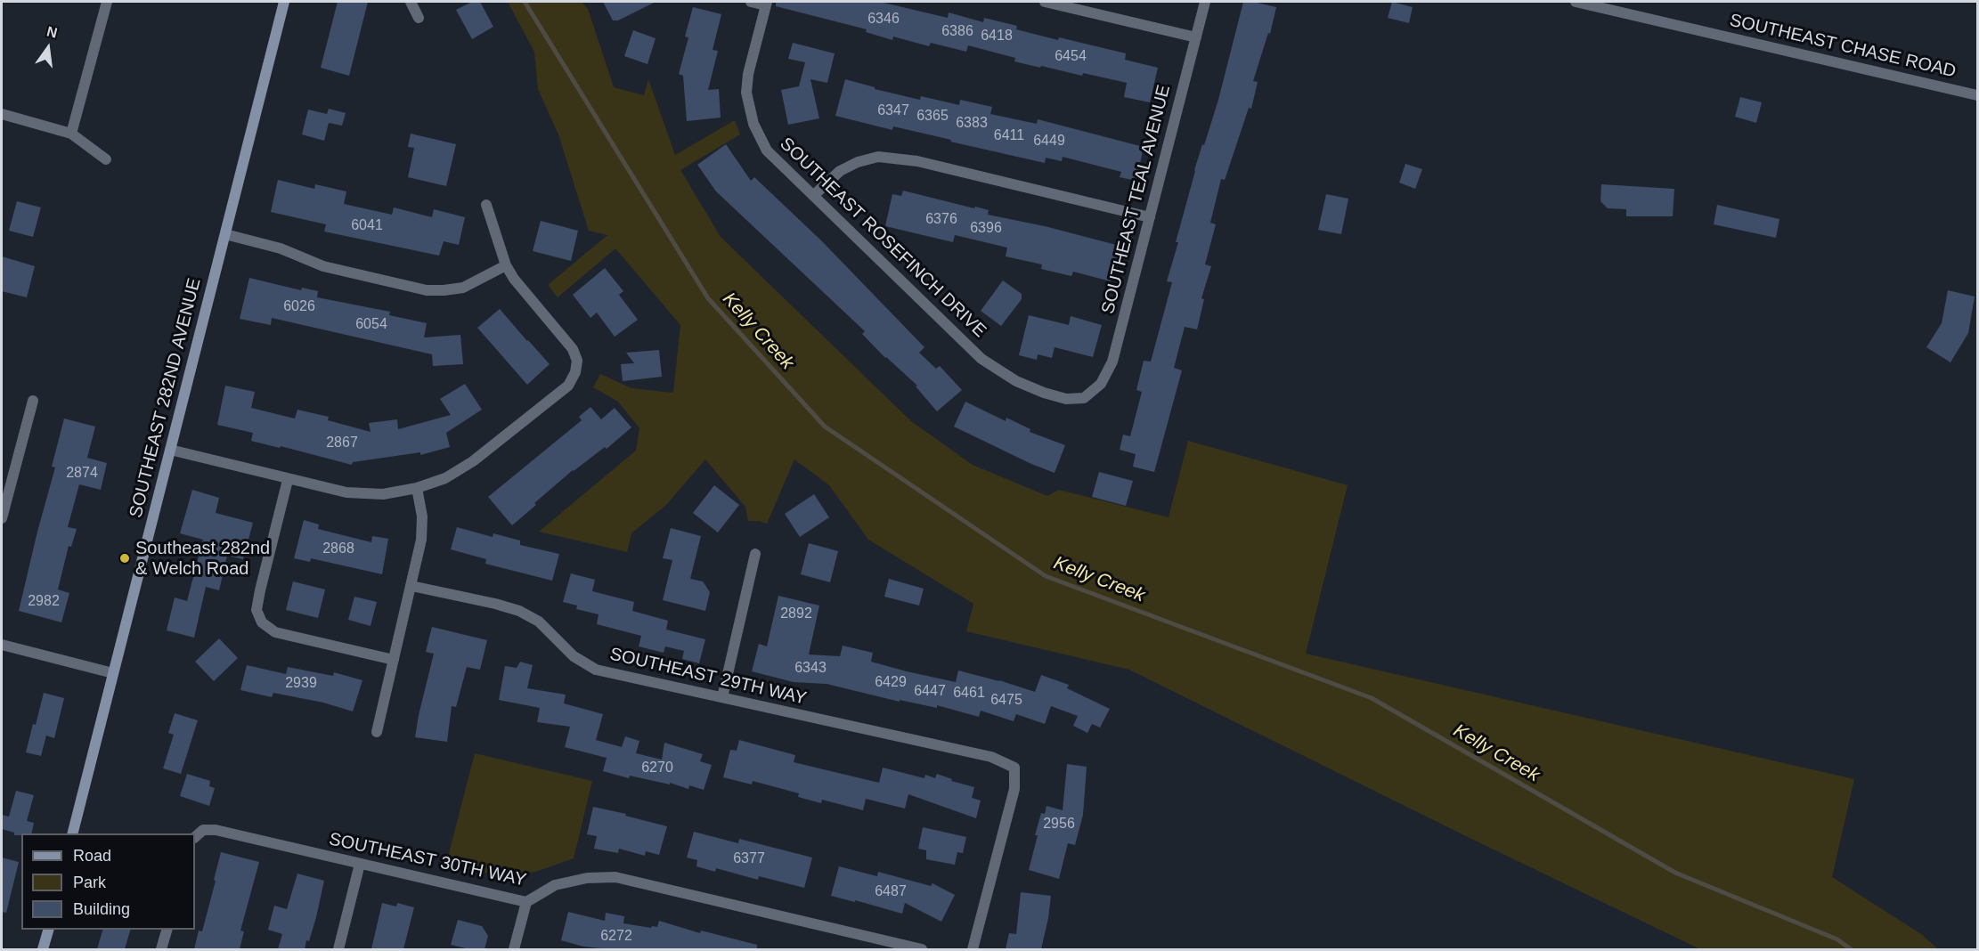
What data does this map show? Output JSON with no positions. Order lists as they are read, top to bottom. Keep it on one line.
{"streets":{"main road":["SOUTHEAST 282ND AVENUE"],"street":["SOUTHEAST CHASE ROAD","SOUTHEAST TEAL AVENUE","SOUTHEAST ROSEFINCH DRIVE","SOUTHEAST 29TH WAY","SOUTHEAST 30TH WAY"]},"crossings":[["SOUTHEAST TEAL AVENUE","SOUTHEAST ROSEFINCH DRIVE"]],"water":["Kelly Creek"],"places":["Southeast 282nd & Welch Road"],"house_numbers":["6346","6386","6418","6454","6347","6365","6383","6411","6449","6376","6041","6396","6026","6054","2867","2874","2868","2982","2892","6343","6429","2939","6447","6461","6475","6270","2956","6377","6487","6272"],"legend":["Road","Park","Building"],"north":"top"}
